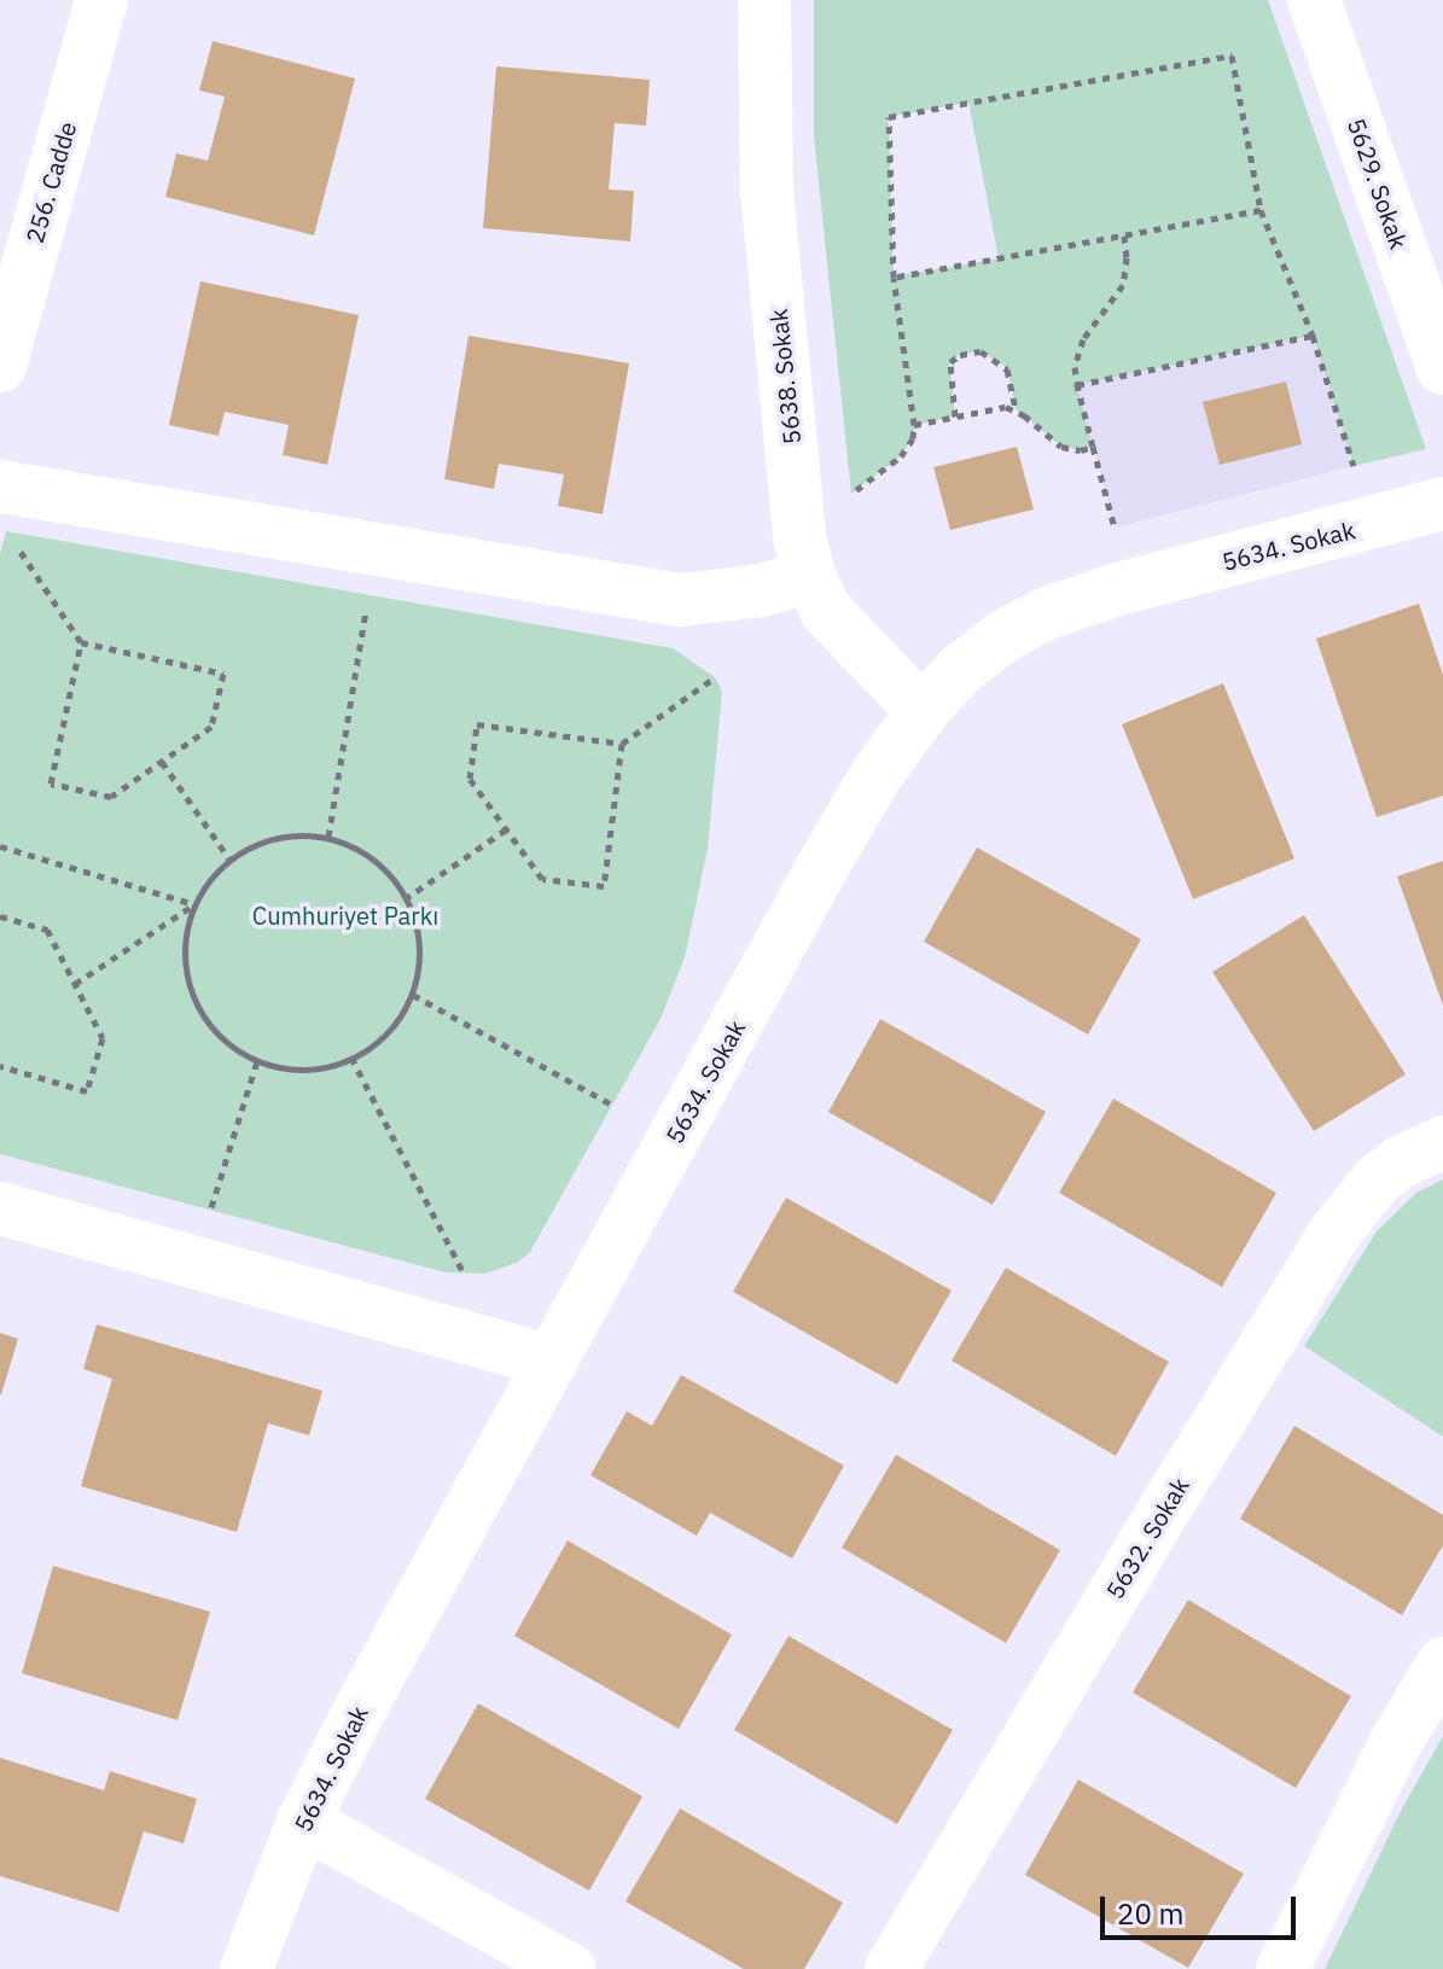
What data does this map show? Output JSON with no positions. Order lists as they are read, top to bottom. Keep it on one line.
{"streets":{"street":["256. Cadde","5629. Sokak","5638. Sokak","5634. Sokak","5632. Sokak"]},"crossings":[["5638. Sokak","5634. Sokak"]],"parks":["Cumhuriyet Parkı"],"scale_bar":"20 m"}
